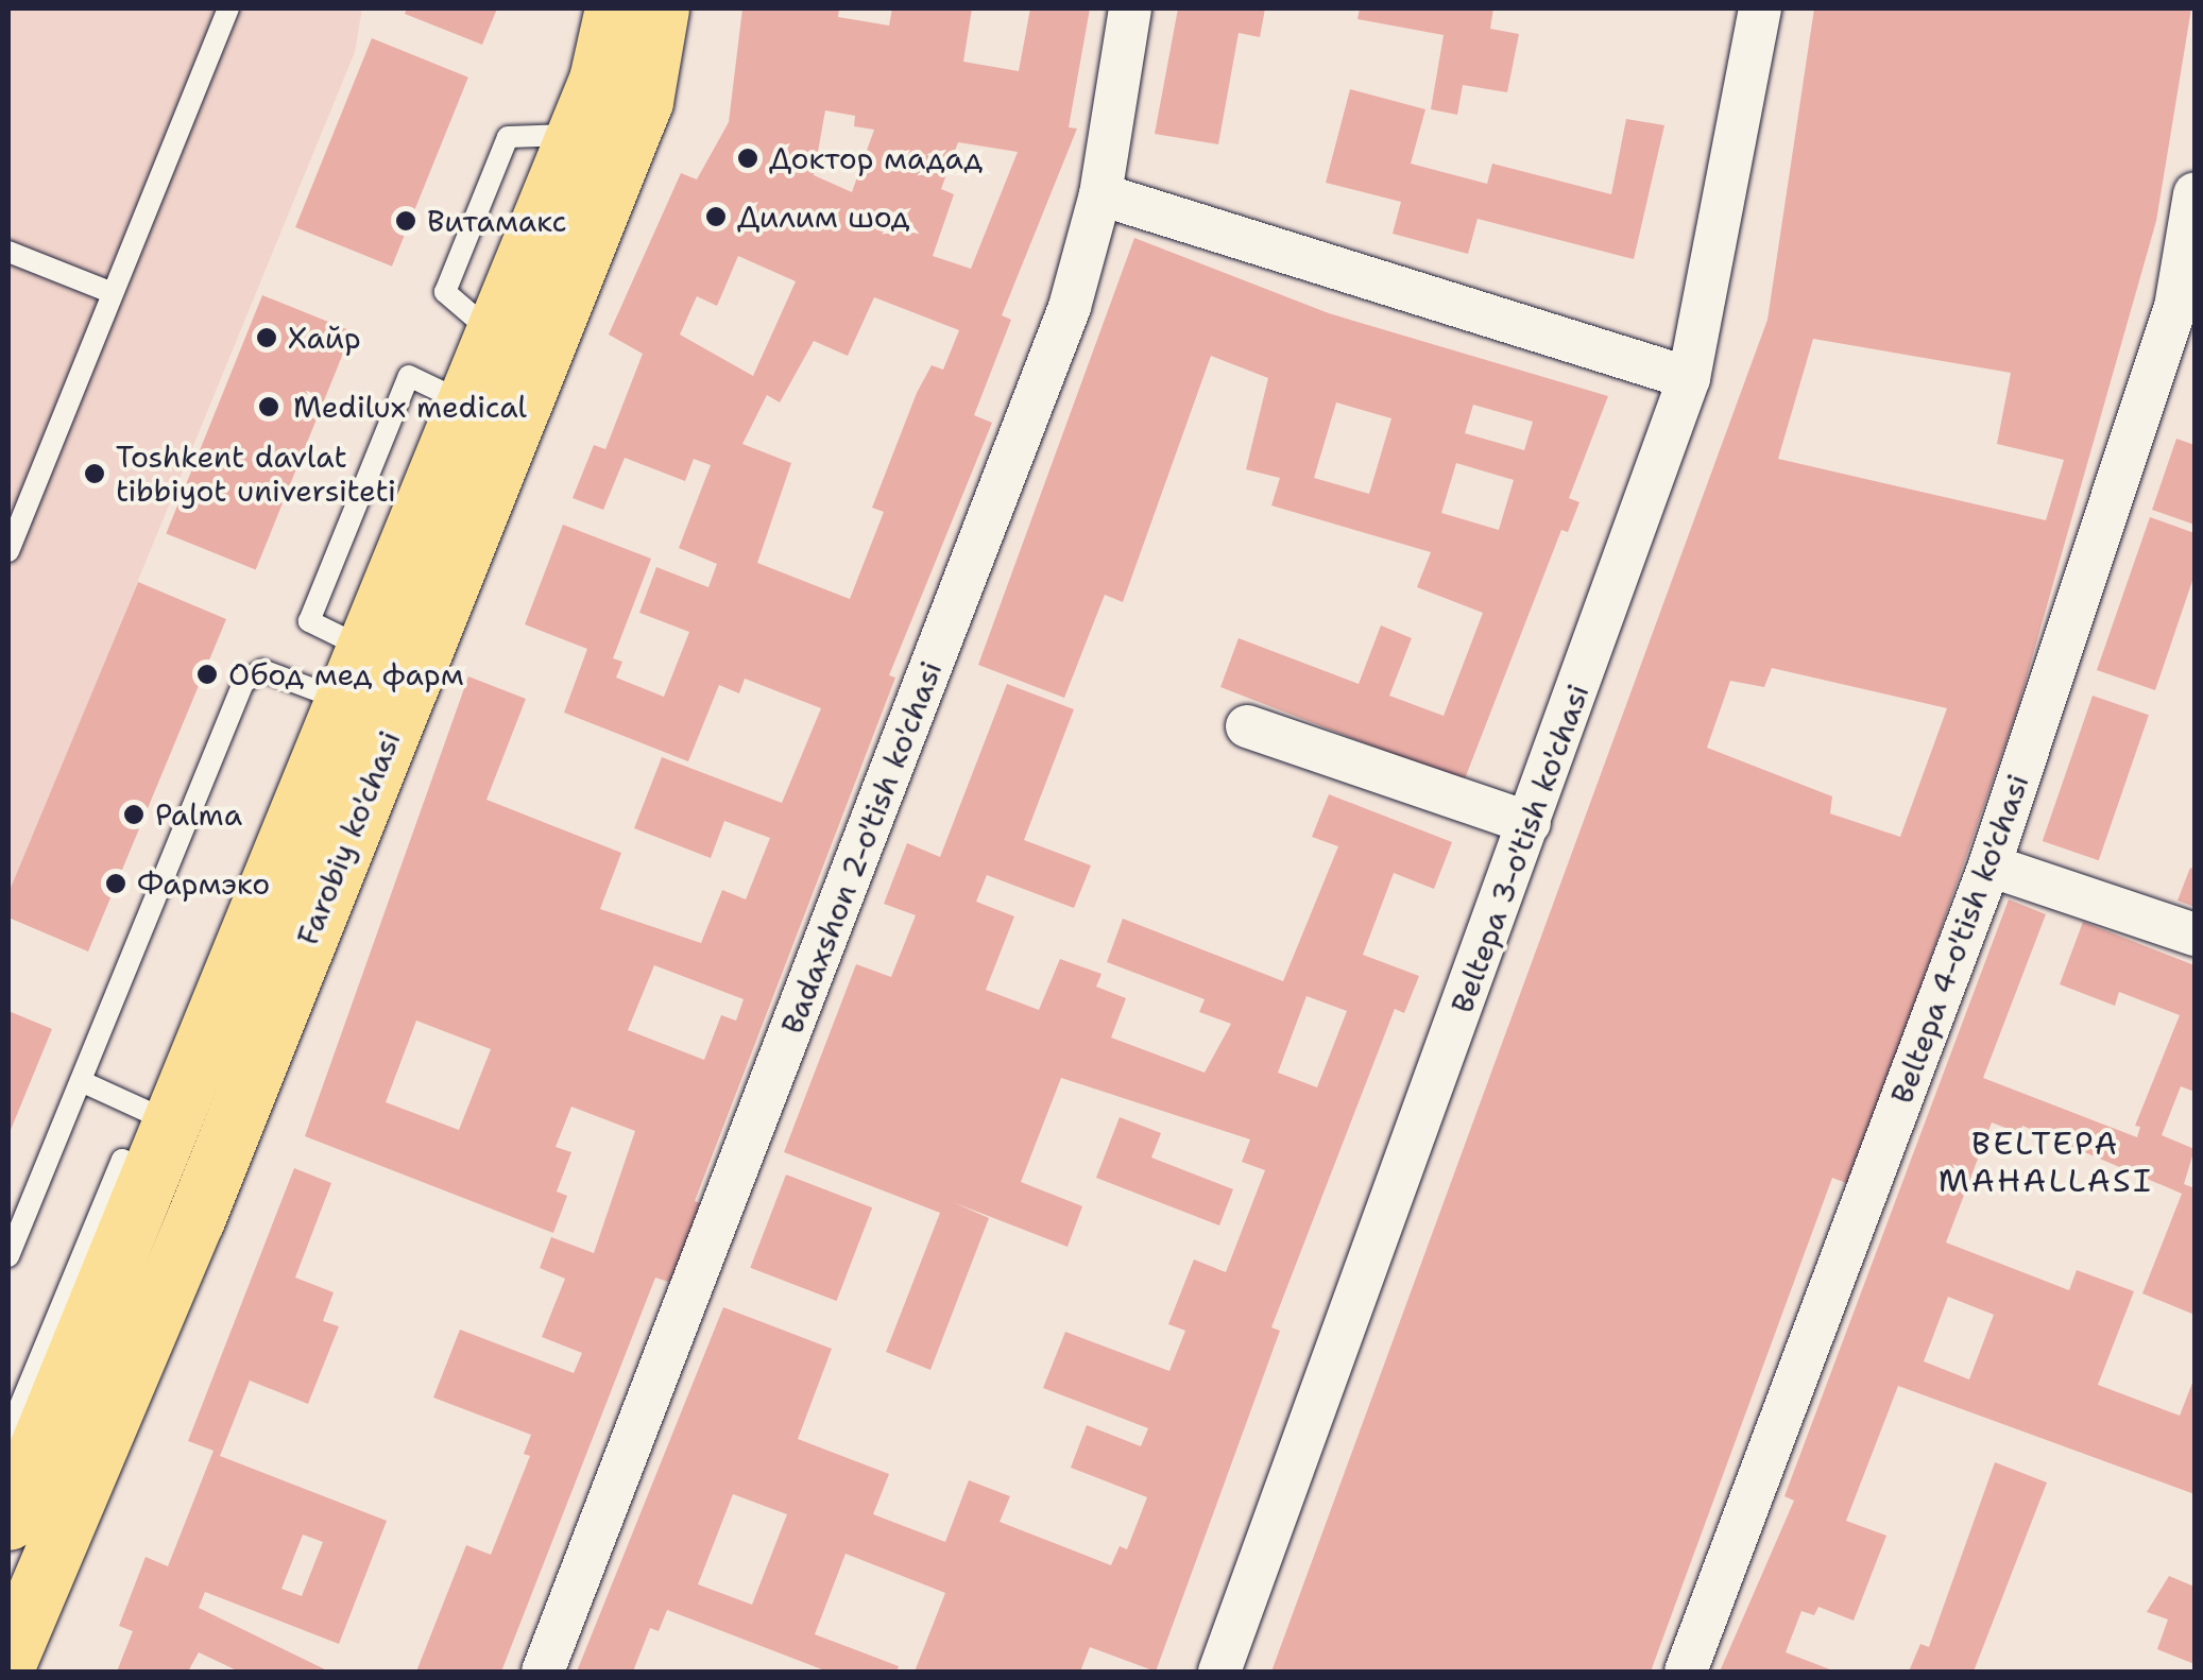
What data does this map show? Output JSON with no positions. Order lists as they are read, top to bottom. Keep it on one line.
{"streets":{"main road":["Farobiy ko'chasi"],"street":["Badaxshon 2-o'tish ko'chasi","Beltepa 3-o'tish ko'chasi","Beltepa 4-o'tish ko'chasi"]},"districts":["BELTEPA MAHALLASI"],"places":["Доктор мадад","Дилим шод","Витамакс","Хайр","Medilux medical","Toshkent davlat tibbiyot universiteti","Обод мед фарм","Palma","Фармэко"]}
